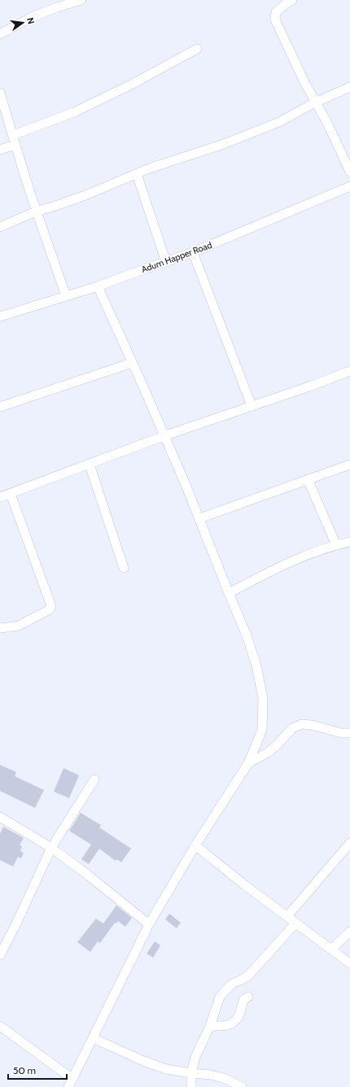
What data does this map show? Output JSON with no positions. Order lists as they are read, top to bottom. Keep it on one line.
{"streets":{"street":["Adum Happer Road"]},"scale_bar":"50 m","north":"right"}
